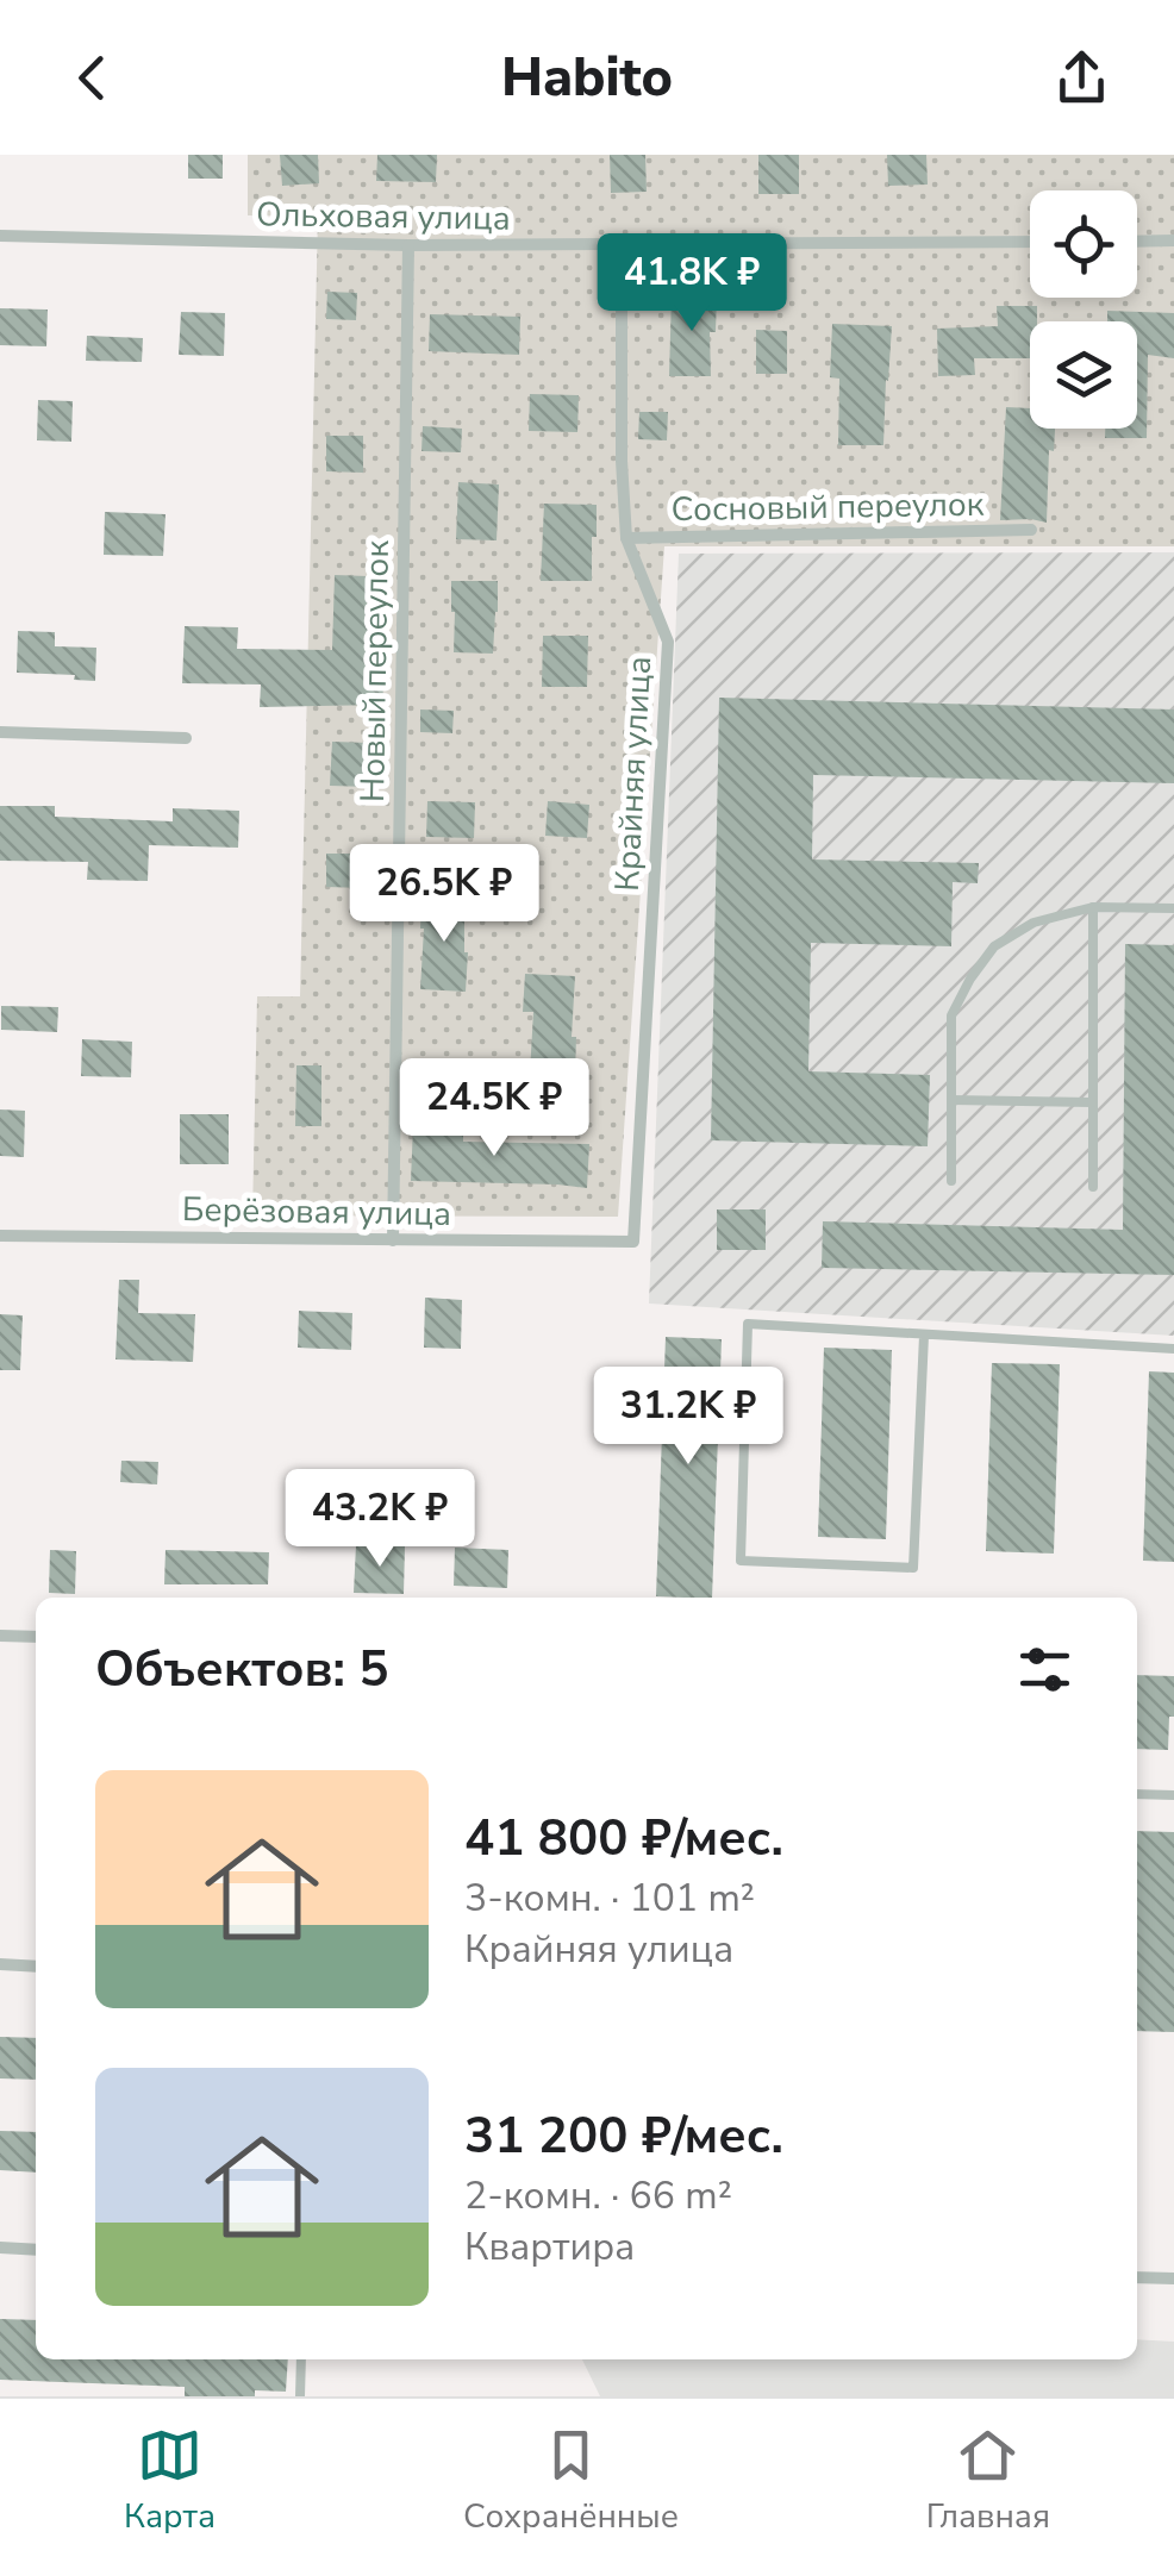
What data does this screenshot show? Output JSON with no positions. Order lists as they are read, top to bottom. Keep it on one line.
{"streets":{"street":["Ольховая улица","Сосновый переулок","Новый переулок","Крайняя улица","Берёзовая улица"]},"crossings":[["Ольховая улица","Новый переулок"],["Ольховая улица","Крайняя улица"],["Сосновый переулок","Крайняя улица"],["Новый переулок","Берёзовая улица"],["Крайняя улица","Берёзовая улица"]],"page":{"header":"Habito","price":["41.8K ₽","26.5K ₽","24.5K ₽","31.2K ₽","43.2K ₽"],"heading":"Объектов: 5","list":[{"name":"41 800 ₽/мес.","note":"3-комн. · 101 m² · Крайняя улица"},{"name":"31 200 ₽/мес.","note":"2-комн. · 66 m² · Квартира"}],"tabs":["Карта","Сохранённые","Главная"]}}
